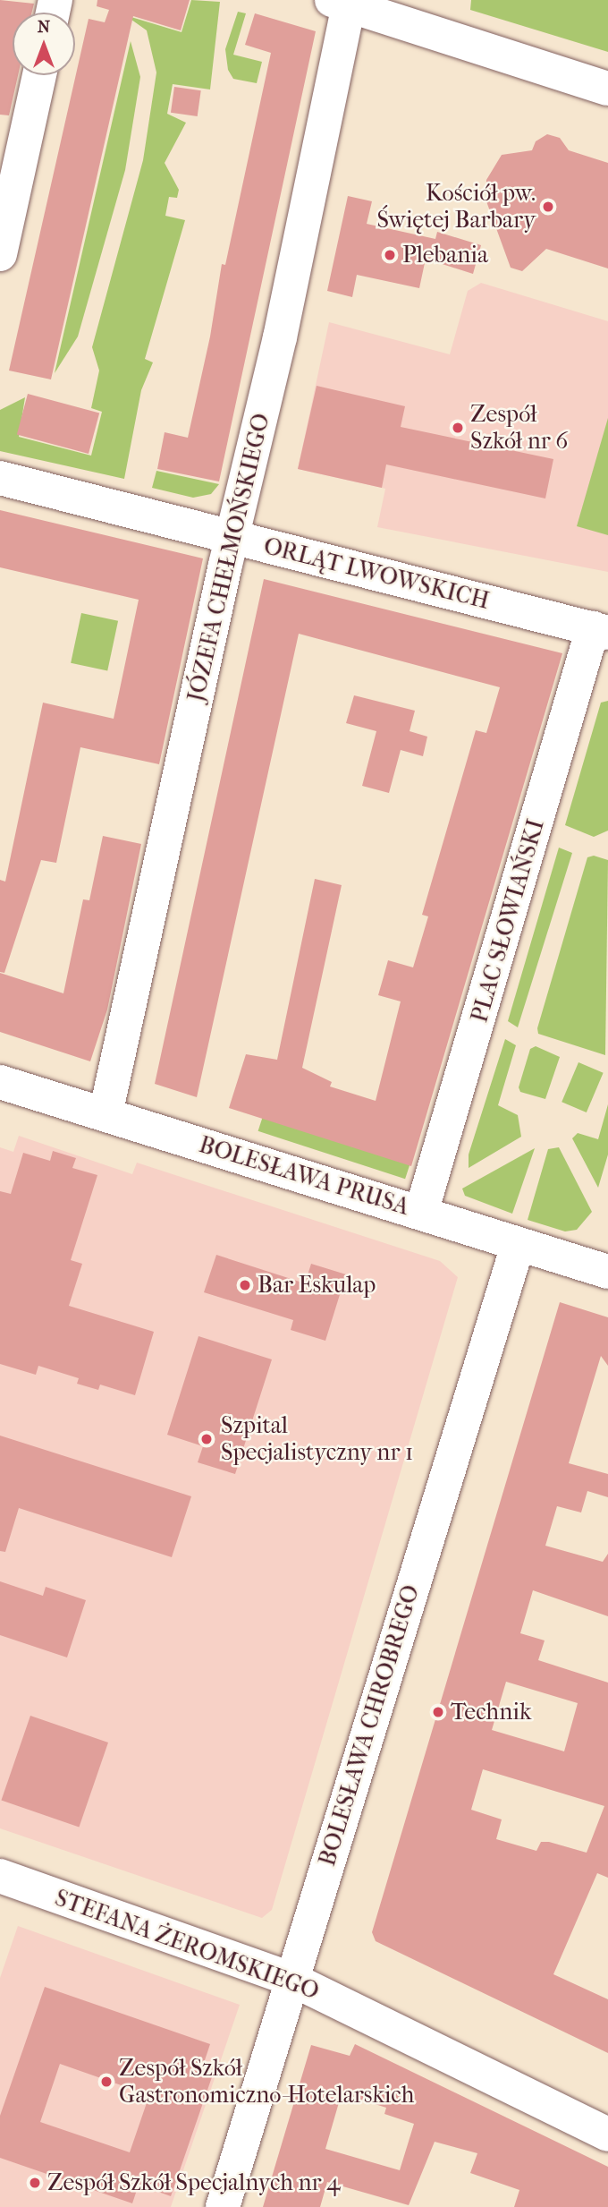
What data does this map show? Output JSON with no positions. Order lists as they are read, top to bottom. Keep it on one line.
{"streets":{"street":["JÓZEFA CHEŁMOŃSKIEGO","ORLĄT LWOWSKICH","PLAC SŁOWIAŃSKI","BOLESŁAWA PRUSA","BOLESŁAWA CHROBREGO","STEFANA ŻEROMSKIEGO"]},"crossings":[["JÓZEFA CHEŁMOŃSKIEGO","ORLĄT LWOWSKICH"],["JÓZEFA CHEŁMOŃSKIEGO","BOLESŁAWA PRUSA"],["ORLĄT LWOWSKICH","PLAC SŁOWIAŃSKI"],["PLAC SŁOWIAŃSKI","BOLESŁAWA PRUSA"],["BOLESŁAWA PRUSA","BOLESŁAWA CHROBREGO"],["BOLESŁAWA CHROBREGO","STEFANA ŻEROMSKIEGO"]],"places":["Kościół pw. Świętej Barbary","Plebania","Zespół Szkół nr 6","Bar Eskulap","Szpital Specjalistyczny nr 1","Technik","Zespół Szkół Gastronomiczno-Hotelarskich","Zespół Szkół Specjalnych nr 4"],"north":"top"}
